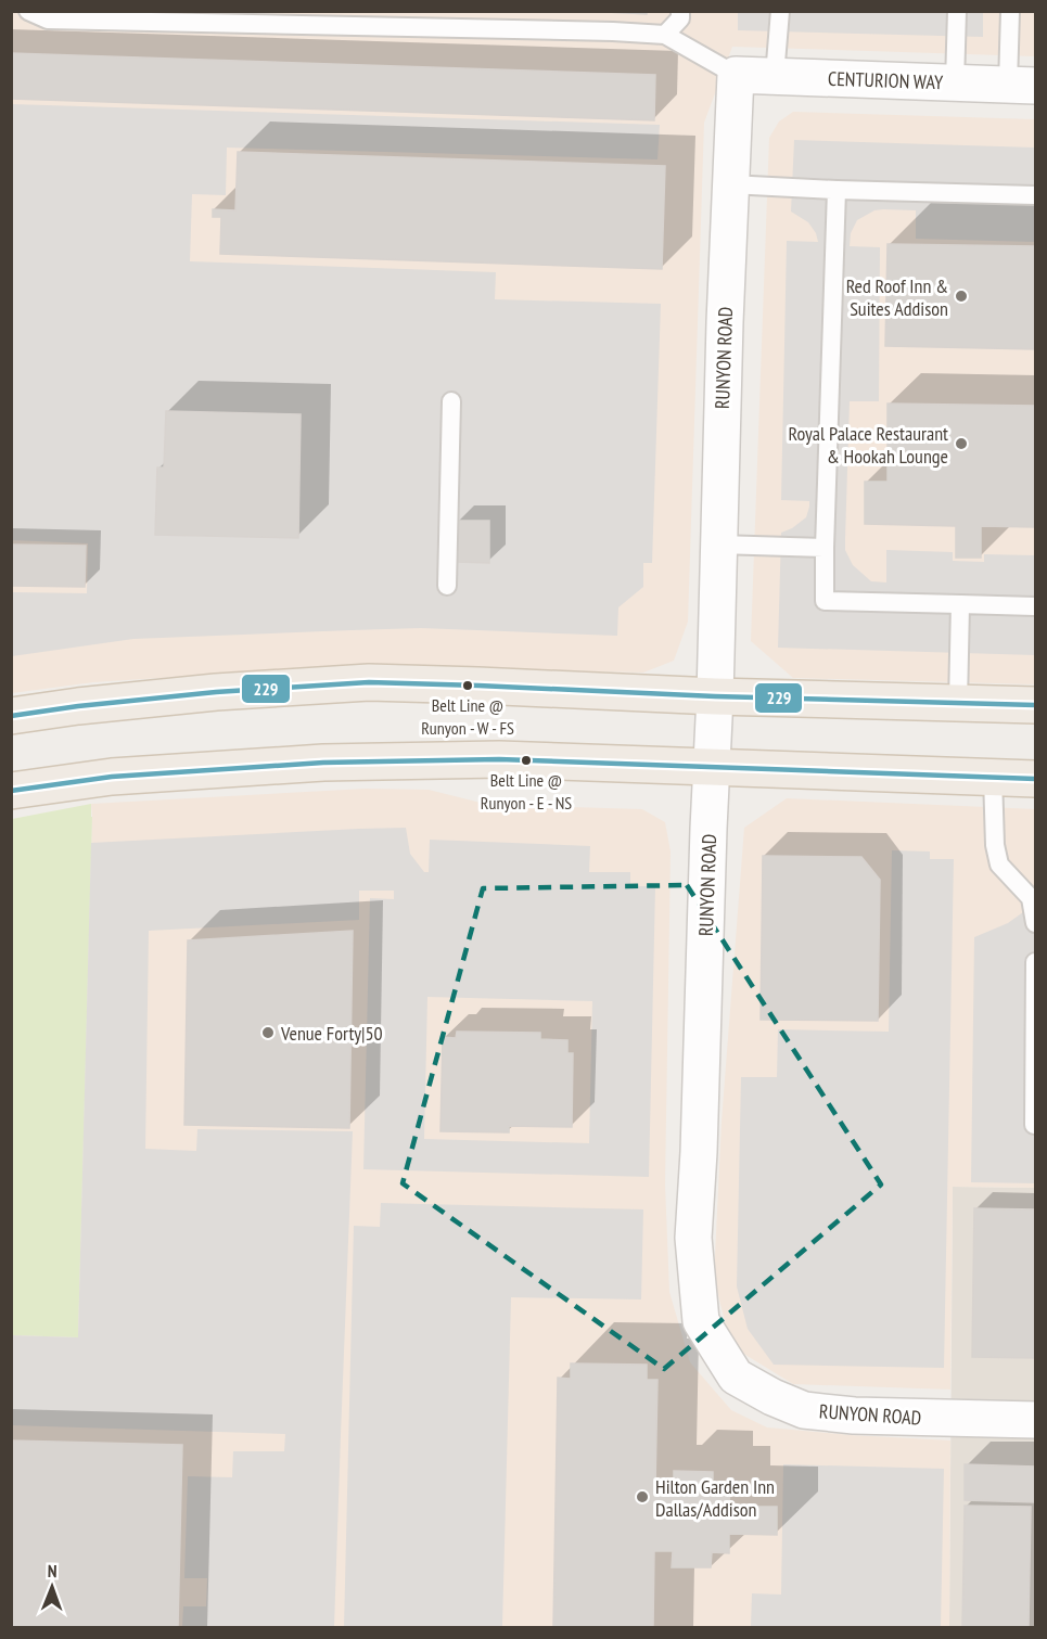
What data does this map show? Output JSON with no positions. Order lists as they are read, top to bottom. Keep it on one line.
{"streets":{"street":["CENTURION WAY","RUNYON ROAD"]},"crossings":[["CENTURION WAY","RUNYON ROAD"]],"places":["Red Roof Inn & Suites Addison","Royal Palace Restaurant & Hookah Lounge","Belt Line @ Runyon - W - FS","Belt Line @ Runyon - E - NS","Venue Forty|50","Hilton Garden Inn Dallas/Addison"],"lines":["transit line 229"],"north":"top"}
